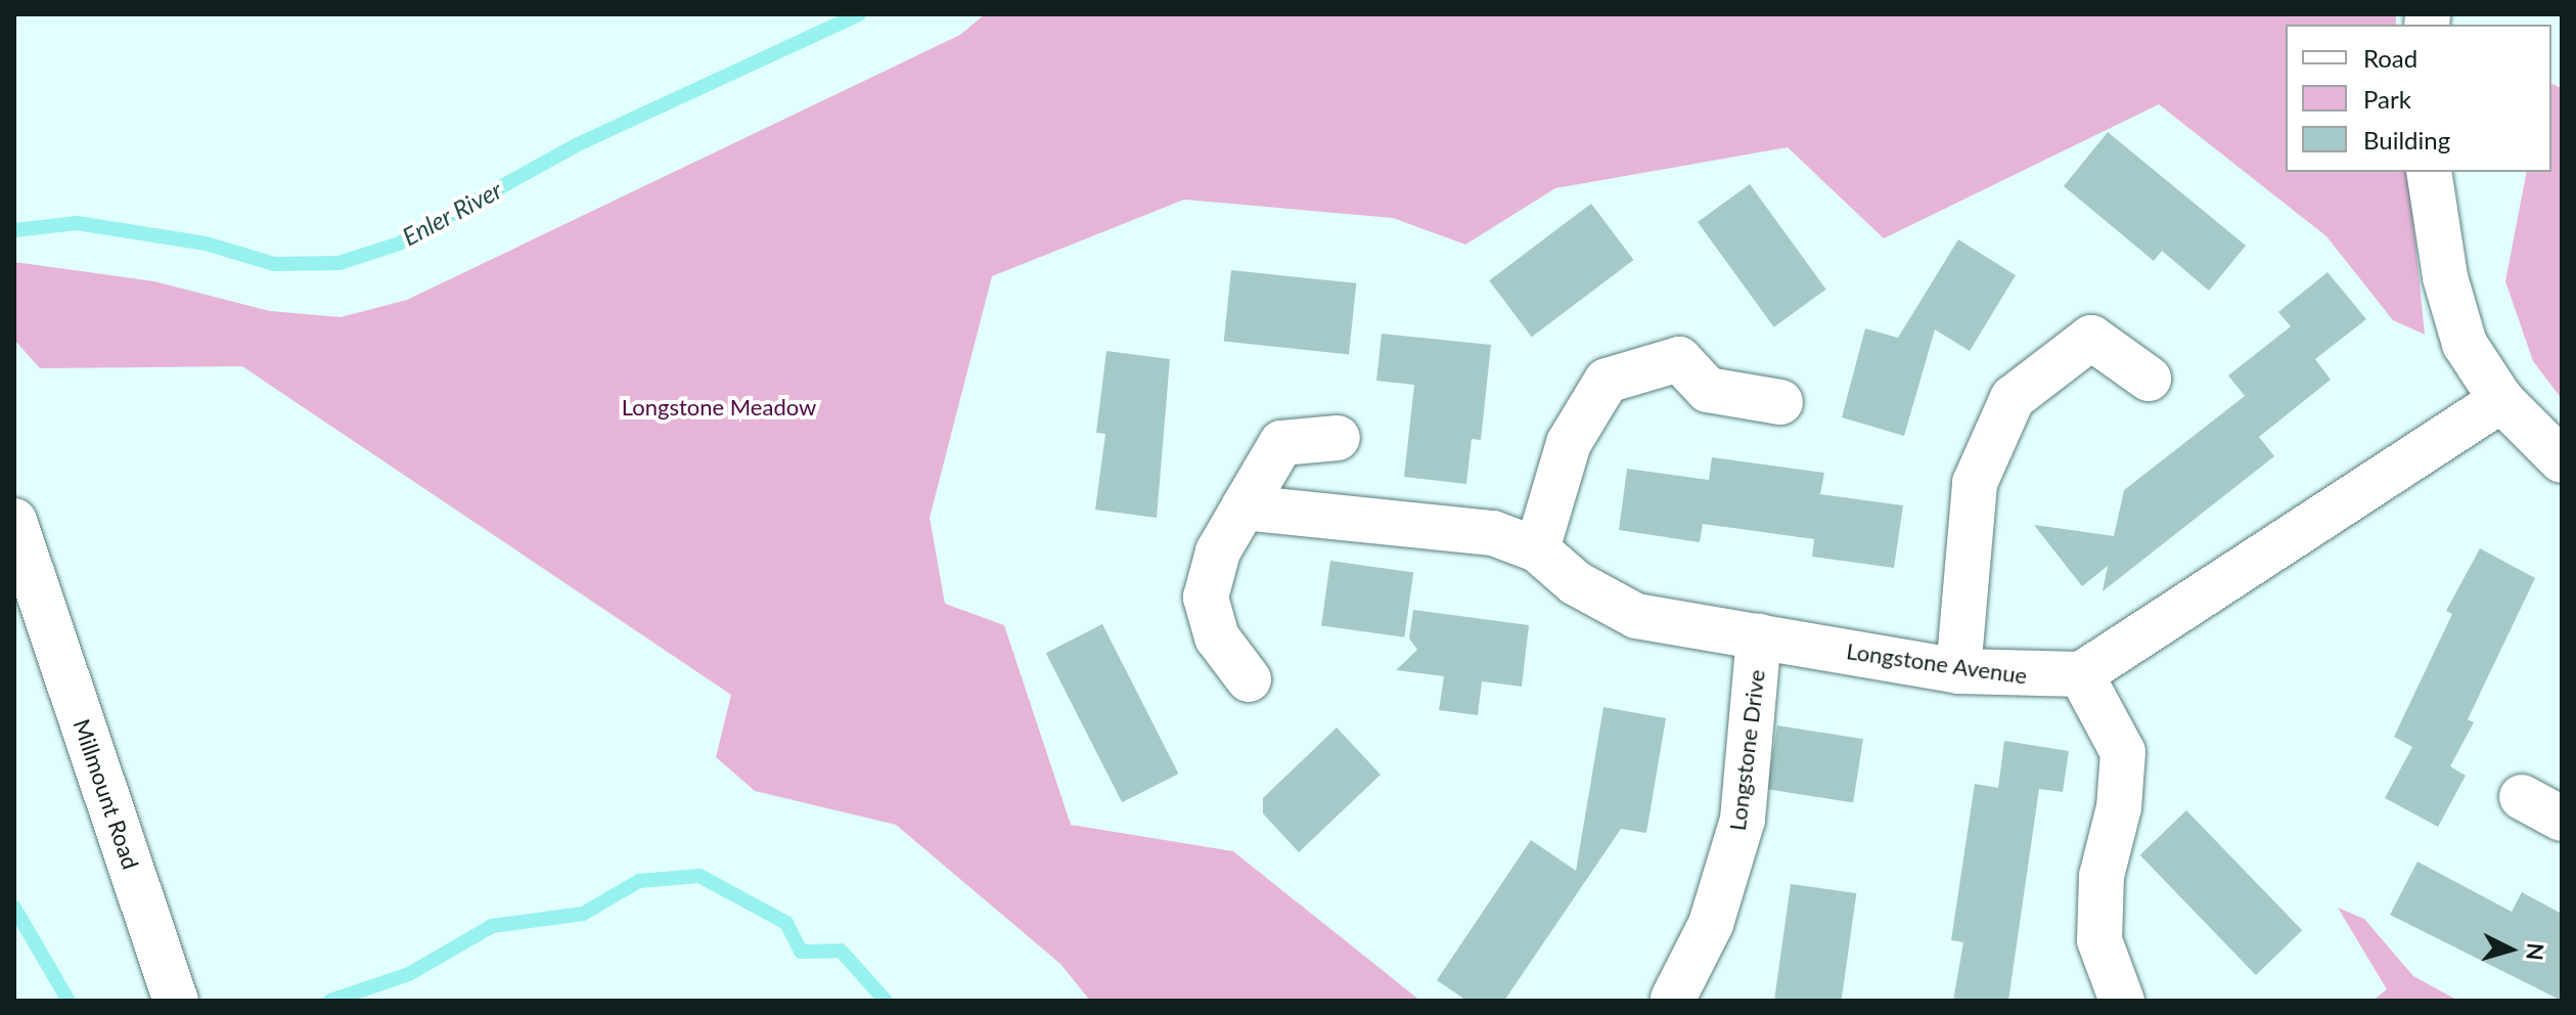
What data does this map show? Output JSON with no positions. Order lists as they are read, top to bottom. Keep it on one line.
{"streets":{"street":["Longstone Avenue","Longstone Drive","Millmount Road"]},"crossings":[["Longstone Avenue","Longstone Drive"]],"water":["Enler River"],"parks":["Longstone Meadow"],"legend":["Road","Park","Building"],"north":"right"}
